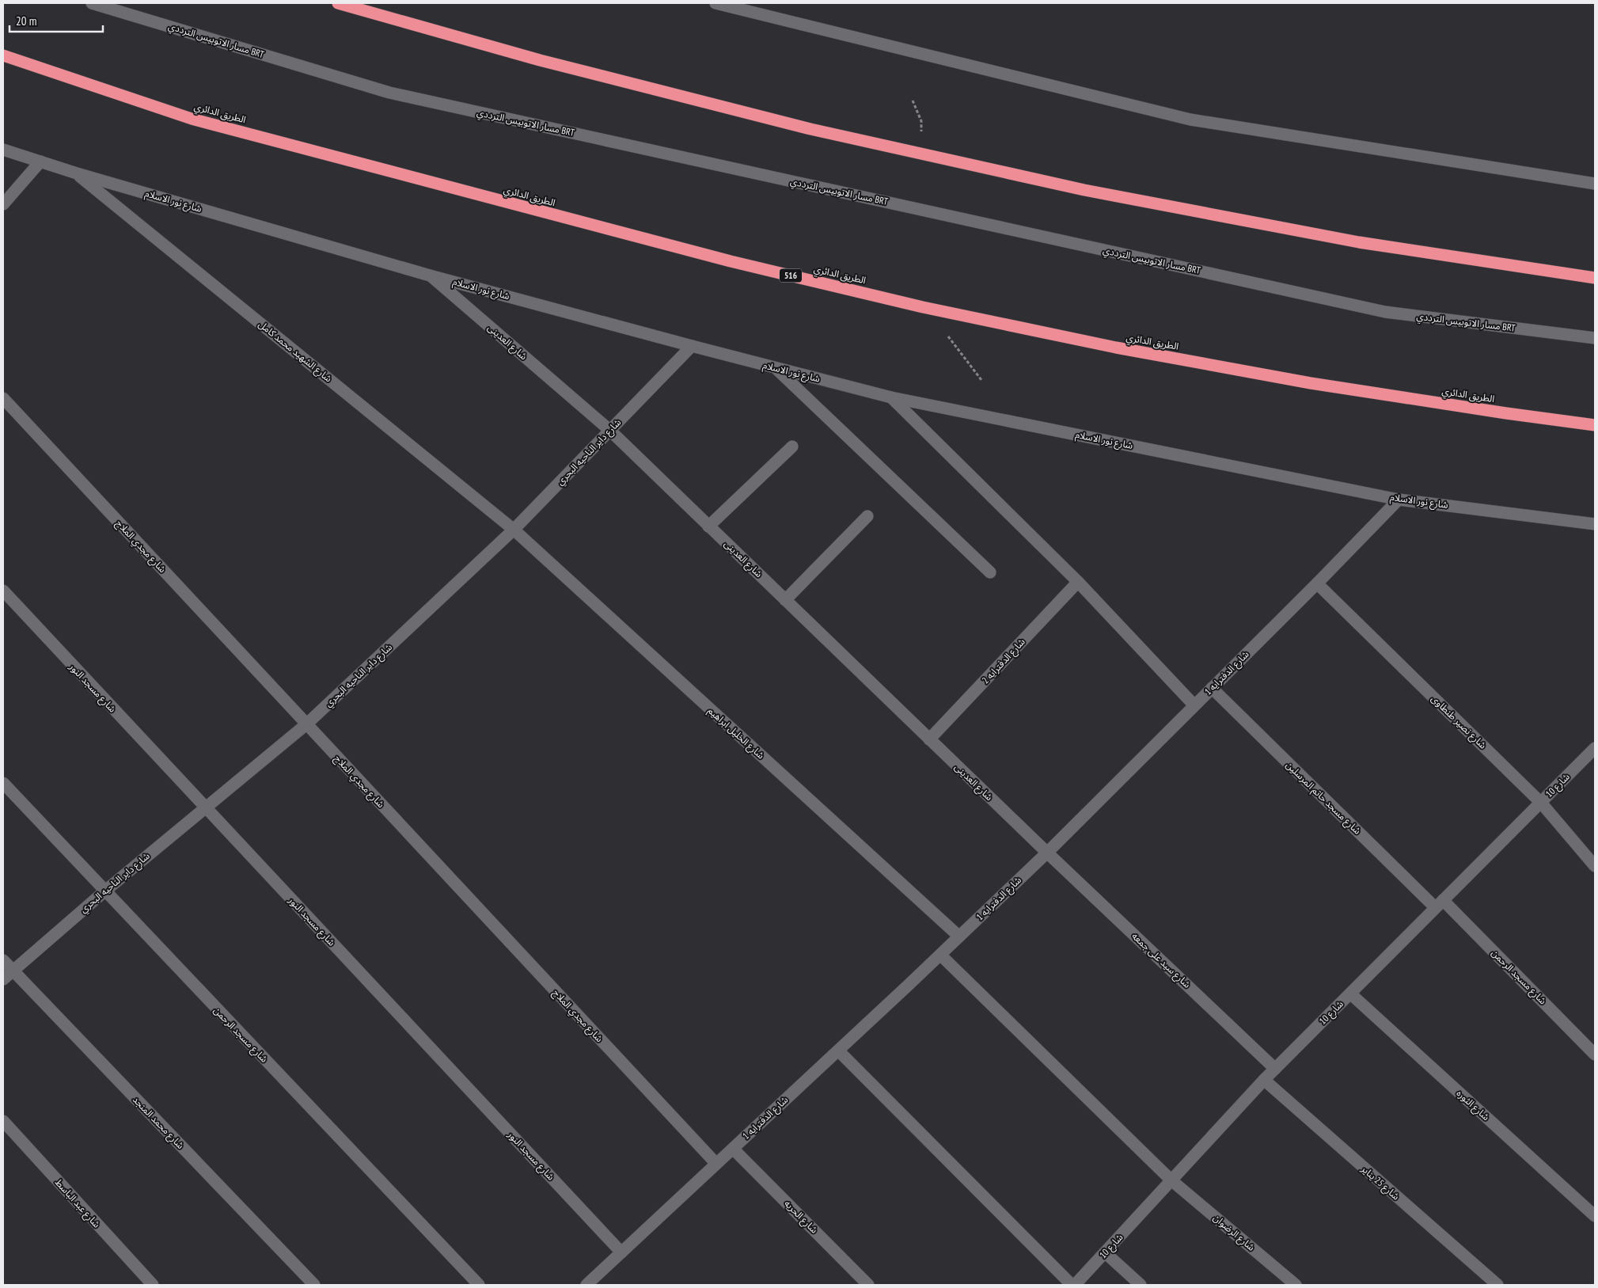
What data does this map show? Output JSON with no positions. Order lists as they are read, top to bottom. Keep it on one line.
{"streets":{"highway":["الطريق الدائري","516"],"street":["مسار الاتوبيس الترددي BRT","شارع نور الاسلام","شارع العدينى","شارع الشهيد محمد كامل","شارع داير الناحيه البحري","شارع مجدي الملاح","شارع الدفترايه 2","شارع الدفترايه 1","شارع مسجد النور","شارع نصير طنطاوى","شارع الخليل ابراهيم","شارع 10","شارع مسجد حاتم المرسلين","شارع سيد على جمعه","شارع مسجد الرحمن","شارع الثوره","شارع محمد المنجد","شارع 25 يناير","شارع عبد الباسط","شارع الحريه","شارع الرضوان"]},"crossings":[["شارع نور الاسلام","شارع العدينى"],["شارع نور الاسلام","شارع الشهيد محمد كامل"],["شارع نور الاسلام","شارع داير الناحيه البحري"],["شارع نور الاسلام","شارع الدفترايه 1"],["شارع العدينى","شارع داير الناحيه البحري"],["شارع العدينى","شارع الدفترايه 2"],["شارع العدينى","شارع الدفترايه 1"],["شارع العدينى","شارع سيد على جمعه"],["شارع الشهيد محمد كامل","شارع داير الناحيه البحري"],["شارع الشهيد محمد كامل","شارع الخليل ابراهيم"],["شارع داير الناحيه البحري","شارع مجدي الملاح"],["شارع داير الناحيه البحري","شارع مسجد النور"],["شارع داير الناحيه البحري","شارع الخليل ابراهيم"],["شارع داير الناحيه البحري","شارع مسجد الرحمن"],["شارع داير الناحيه البحري","شارع محمد المنجد"],["شارع مجدي الملاح","شارع الدفترايه 1"],["شارع الدفترايه 1","شارع مسجد النور"],["شارع الدفترايه 1","شارع نصير طنطاوى"],["شارع الدفترايه 1","شارع الخليل ابراهيم"],["شارع الدفترايه 1","شارع مسجد حاتم المرسلين"],["شارع الدفترايه 1","شارع سيد على جمعه"],["شارع الدفترايه 1","شارع الحريه"],["شارع الدفترايه 1","شارع الرضوان"],["شارع نصير طنطاوى","شارع 10"],["شارع 10","شارع مسجد حاتم المرسلين"],["شارع 10","شارع سيد على جمعه"],["شارع 10","شارع مسجد الرحمن"],["شارع 10","شارع الثوره"],["شارع 10","شارع 25 يناير"],["شارع 10","شارع الرضوان"],["شارع مسجد حاتم المرسلين","شارع مسجد الرحمن"]],"scale_bar":"20 m"}
